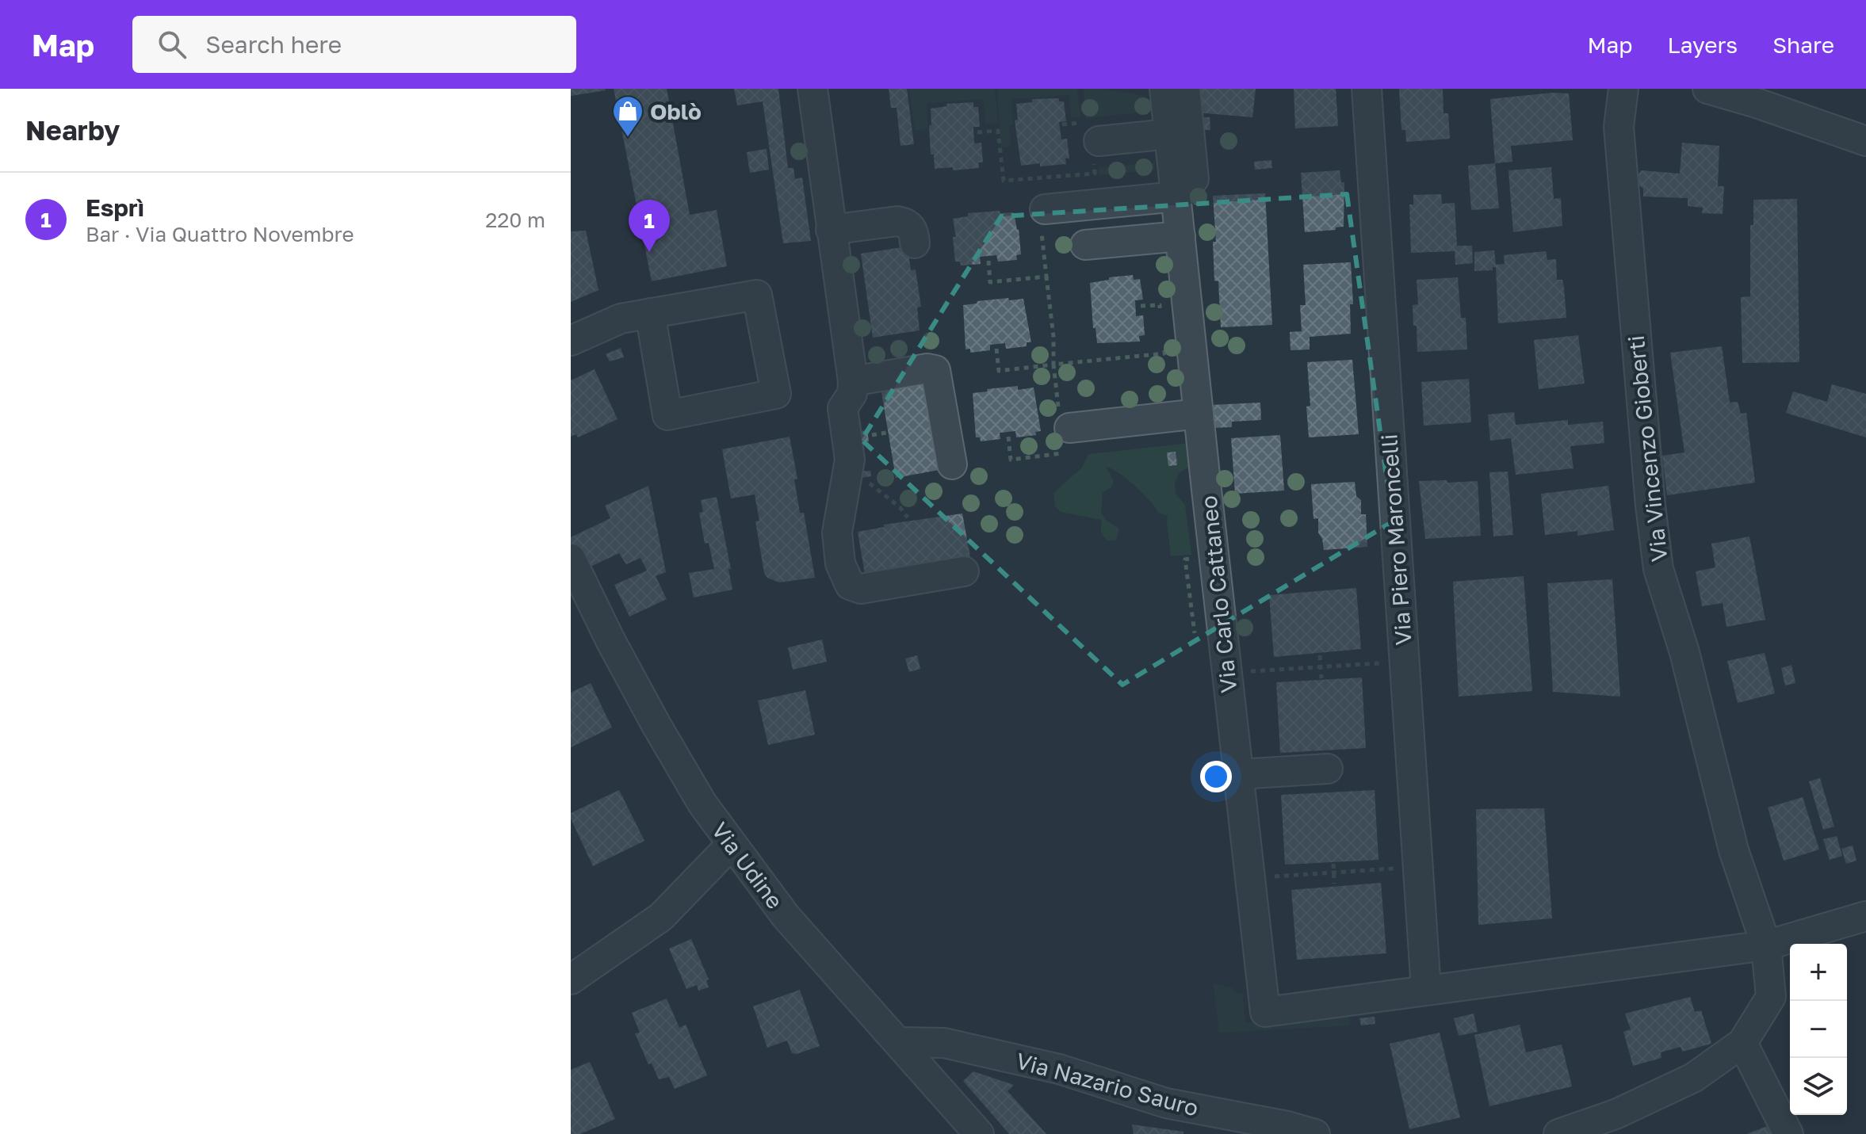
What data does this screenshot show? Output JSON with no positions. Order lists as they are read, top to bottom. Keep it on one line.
{"streets":{"street":["Via Vincenzo Gioberti","Via Piero Maroncelli","Via Carlo Cattaneo","Via Udine","Via Nazario Sauro"]},"crossings":[["Via Piero Maroncelli","Via Carlo Cattaneo"],["Via Udine","Via Nazario Sauro"]],"places":{"shop":["Oblò"]},"page":{"header":"Map","search":"Search here","nav":["Map","Layers","Share"],"heading":"Nearby","list":[{"mark":"1","name":"Esprì","note":"Bar · Via Quattro Novembre","value":"220 m"}],"pins":"1","map_buttons":["+","−"]}}
